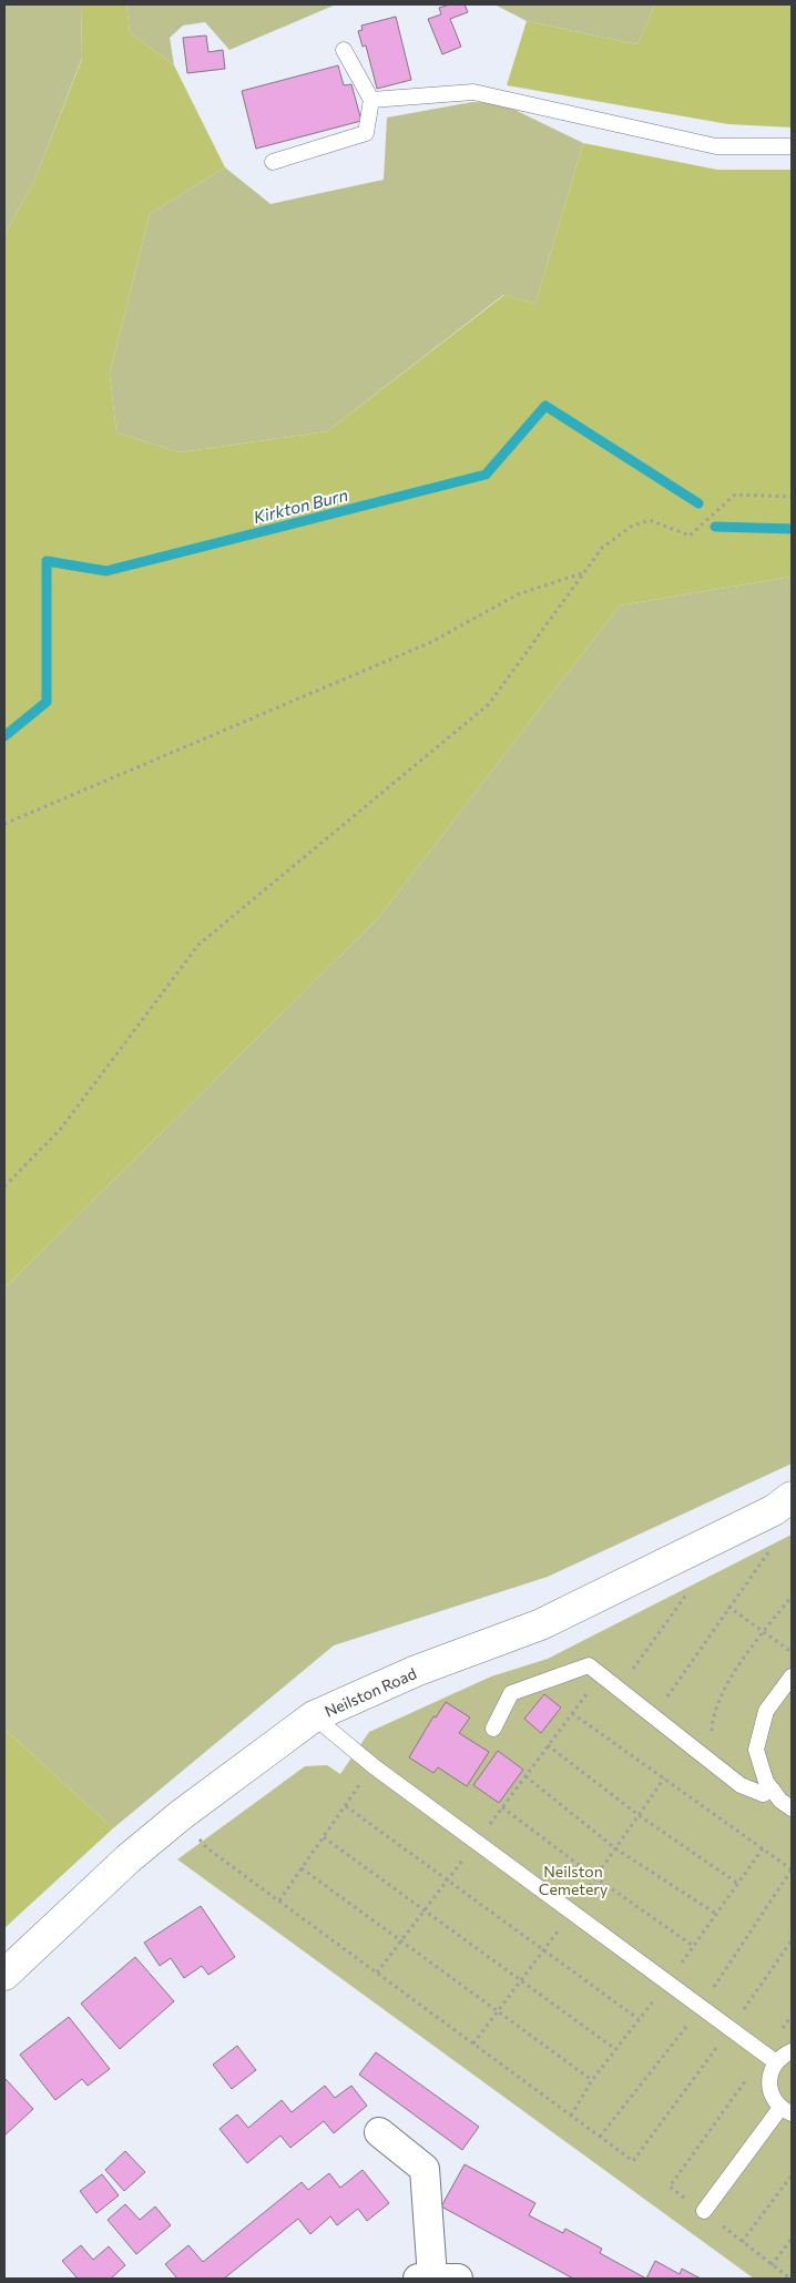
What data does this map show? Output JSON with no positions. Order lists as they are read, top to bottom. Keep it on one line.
{"streets":{"street":["Neilston Road"]},"water":["Kirkton Burn"],"parks":["Neilston Cemetery"]}
